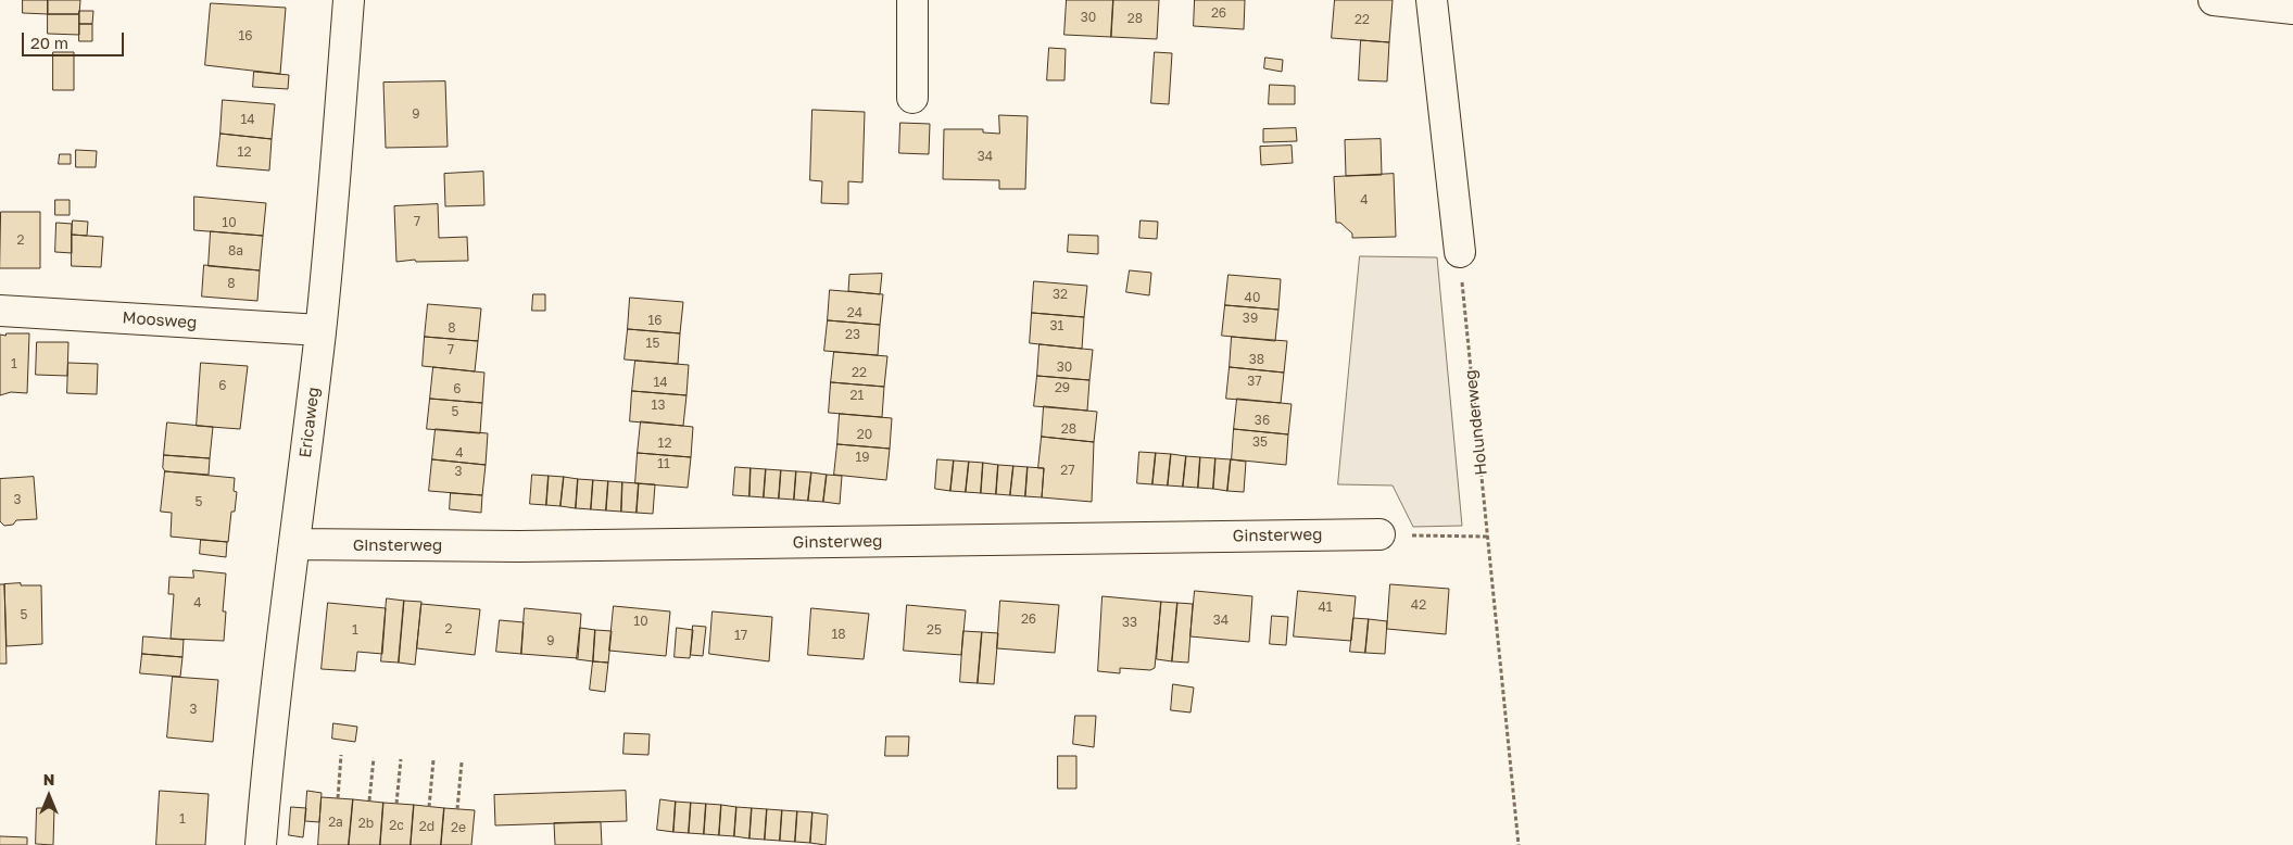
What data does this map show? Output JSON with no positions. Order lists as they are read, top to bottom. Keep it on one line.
{"streets":{"street":["Moosweg","Ericaweg","Ginsterweg"],"path":["Holunderweg"]},"crossings":[["Moosweg","Ericaweg"],["Ericaweg","Ginsterweg"]],"house_numbers":["26","30","28","22","16","9","14","12","34","4","7","10","2","8a","8","32","40","24","39","16","31","8","23","15","7","38","1","30","22","37","14","6","29","6","21","13","5","36","28","20","35","12","4","19","11","27","3","3","5","4","42","41","5","26","34","10","33","2","1","25","18","17","9","3","1","2a","2b","2c","2d","2e"],"scale_bar":"20 m","north":"top"}
